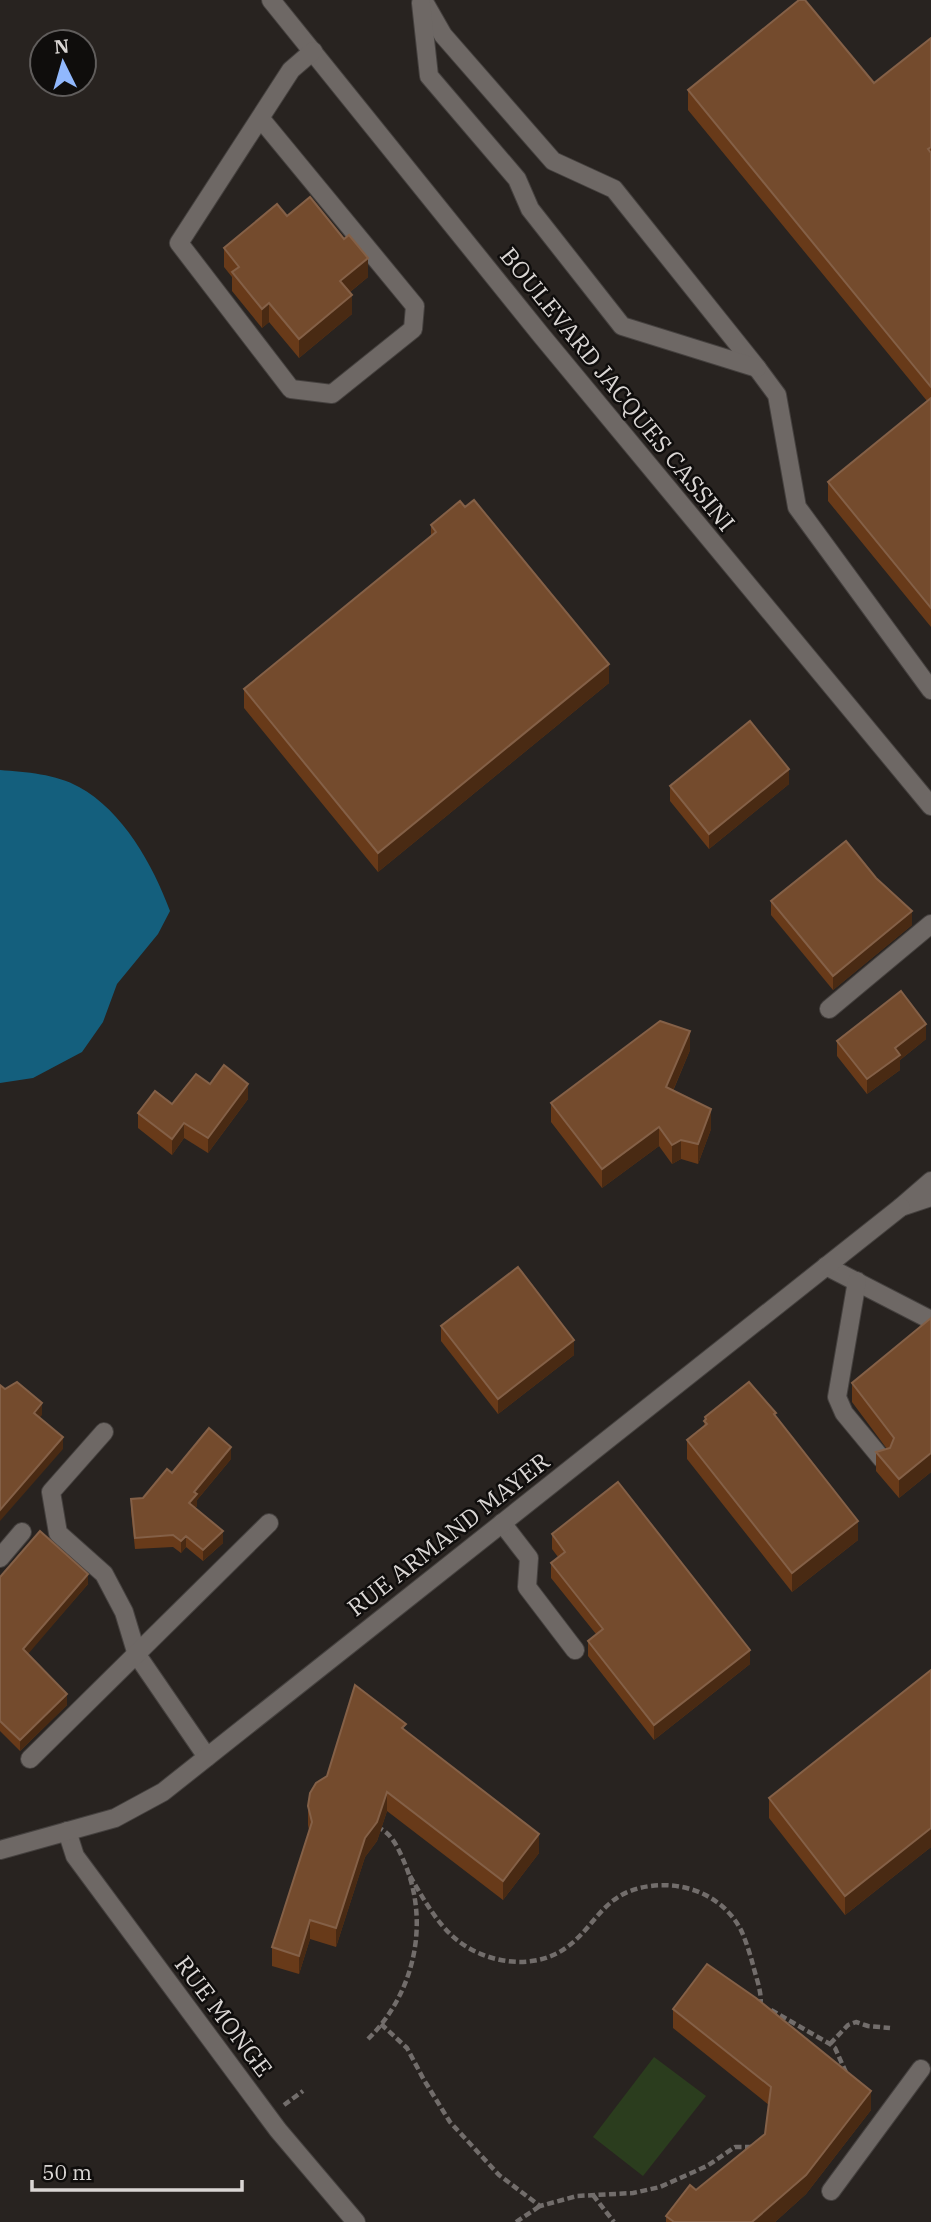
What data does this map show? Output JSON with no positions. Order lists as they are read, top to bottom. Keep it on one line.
{"streets":{"street":["BOULEVARD JACQUES CASSINI","RUE ARMAND MAYER","RUE MONGE"]},"crossings":[["RUE ARMAND MAYER","RUE MONGE"]],"scale_bar":"50 m","north":"top"}
